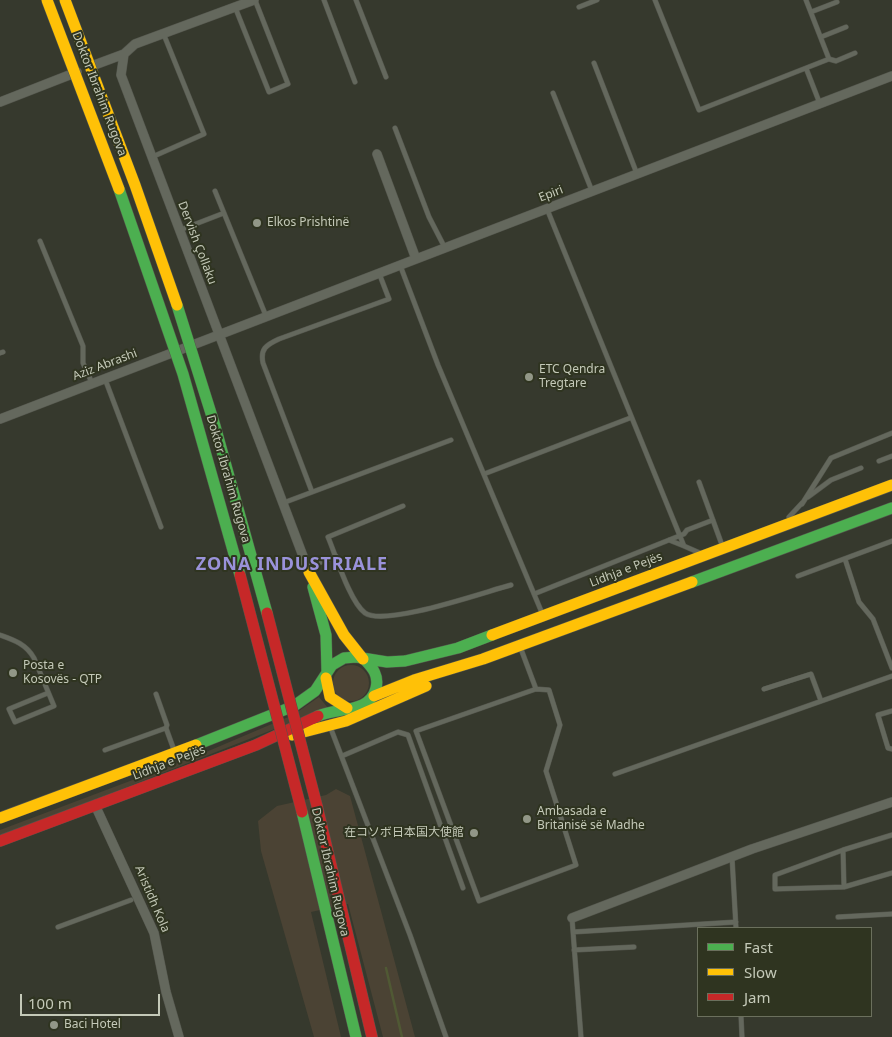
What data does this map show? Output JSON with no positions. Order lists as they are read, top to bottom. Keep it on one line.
{"streets":{"main road":["Doktor Ibrahim Rugova","Lidhja e Pejës"],"street":["Epiri","Dervish Çollaku","Aziz Abrashi","Aristidh Kola"]},"crossings":[["Epiri","Dervish Çollaku"],["Epiri","Aziz Abrashi"],["Dervish Çollaku","Aziz Abrashi"],["Lidhja e Pejës","Aristidh Kola"]],"districts":["ZONA INDUSTRIALE"],"places":["Elkos Prishtinë","ETC Qendra Tregtare","Posta e Kosovës - QTP","Ambasada e Britanisë së Madhe","在コソボ日本国大使館","Baci Hotel"],"legend":["Fast","Slow","Jam"],"scale_bar":"100 m"}
